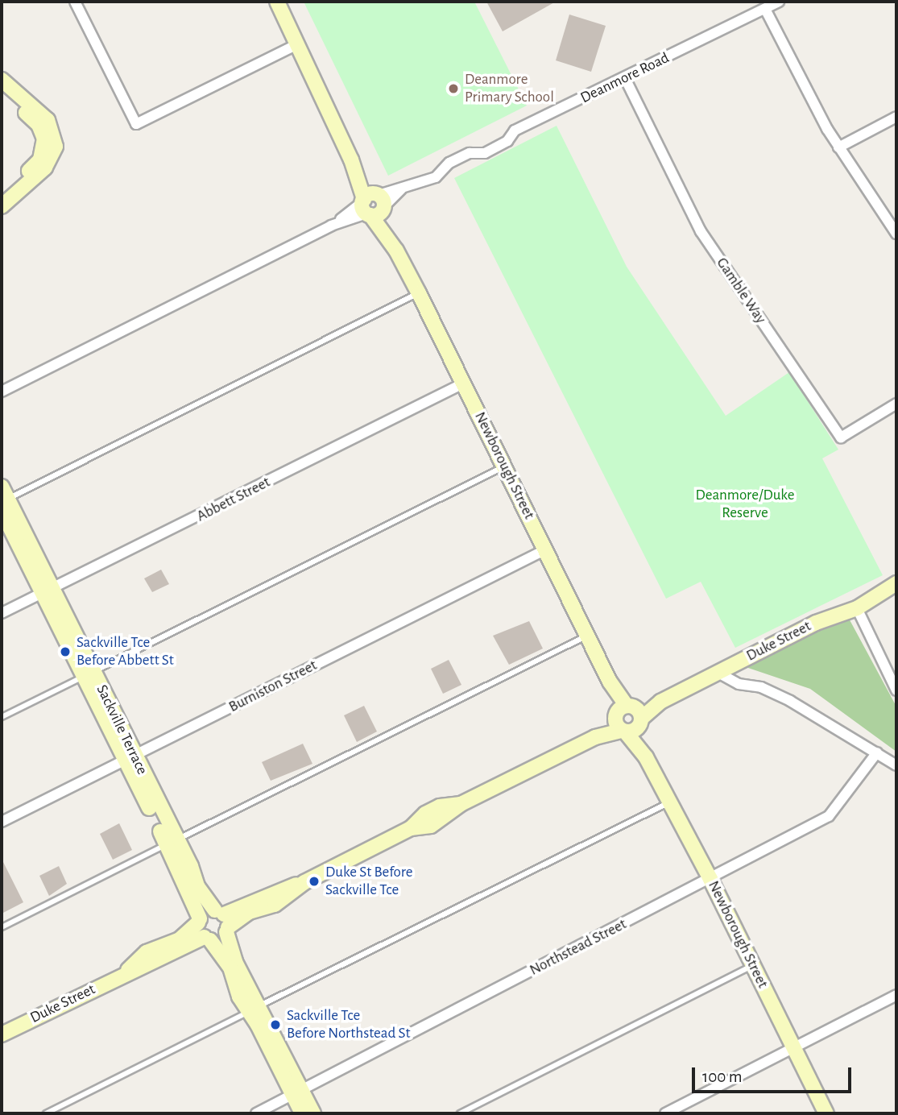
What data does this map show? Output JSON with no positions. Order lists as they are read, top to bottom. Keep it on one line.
{"streets":{"main road":["Newborough Street","Duke Street","Sackville Terrace"],"street":["Deanmore Road","Gamble Way","Abbett Street","Burniston Street","Northstead Street"]},"crossings":[["Deanmore Road","Gamble Way"],["Deanmore Road","Newborough Street"],["Newborough Street","Abbett Street"],["Newborough Street","Duke Street"],["Newborough Street","Burniston Street"],["Newborough Street","Northstead Street"],["Abbett Street","Sackville Terrace"],["Duke Street","Sackville Terrace"],["Burniston Street","Sackville Terrace"],["Sackville Terrace","Northstead Street"]],"parks":["Deanmore/Duke Reserve"],"places":["Deanmore Primary School","Sackville Tce Before Abbett St","Duke St Before Sackville Tce","Sackville Tce Before Northstead St"],"scale_bar":"100 m"}
